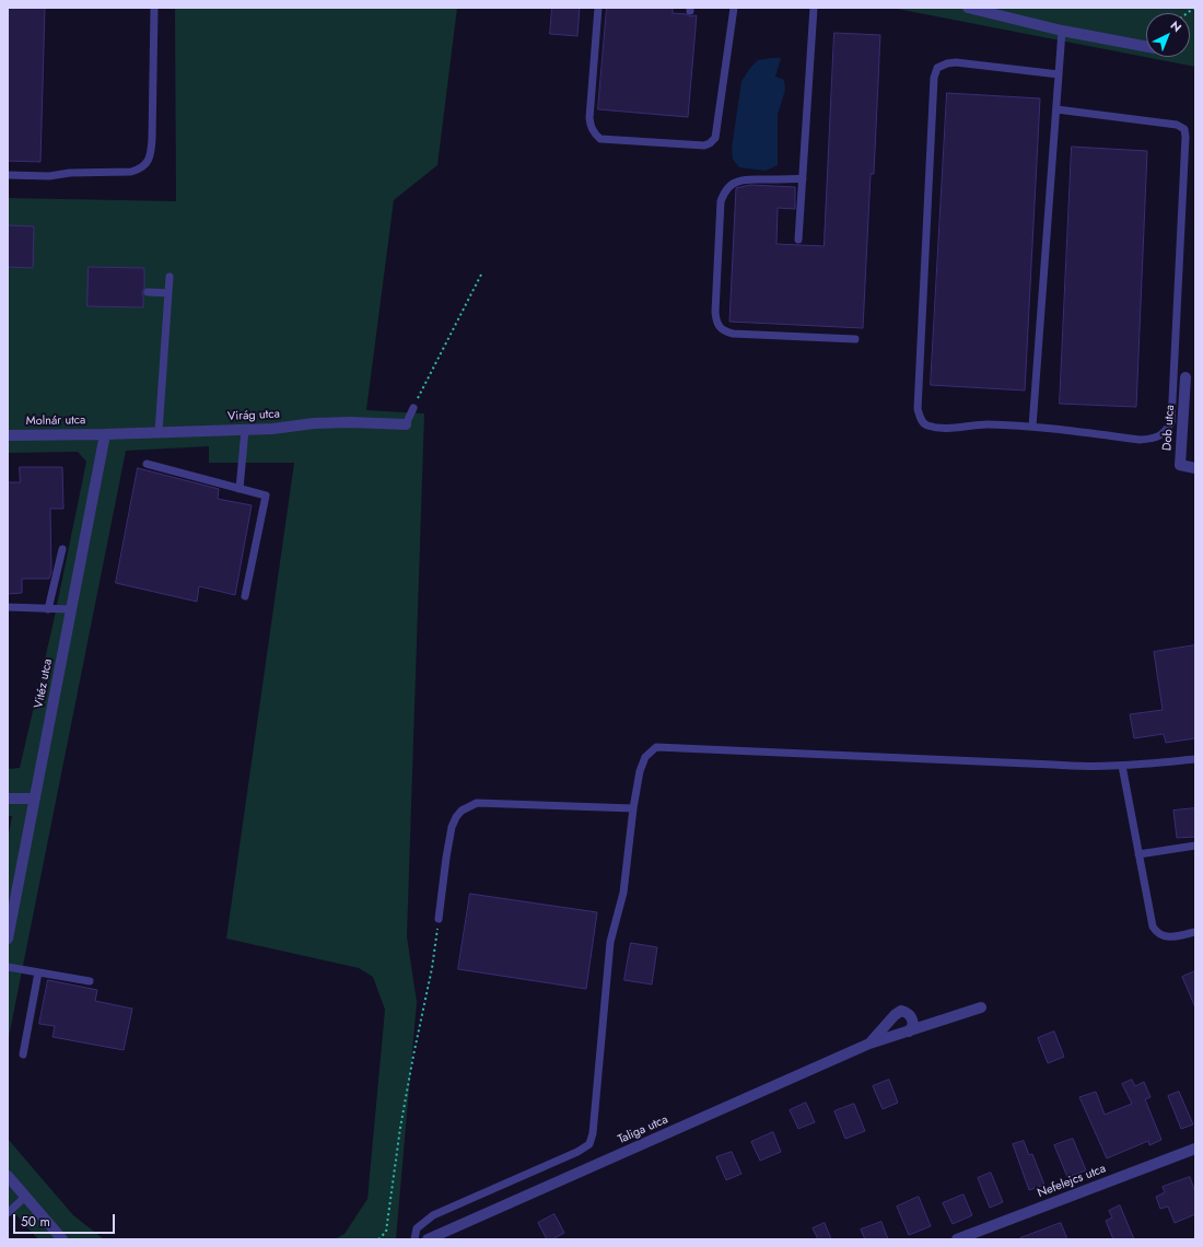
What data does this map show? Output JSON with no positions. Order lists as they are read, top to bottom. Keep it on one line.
{"streets":{"street":["Virág utca","Molnár utca","Dob utca","Vitéz utca","Taliga utca","Nefelejcs utca"]},"crossings":[["Virág utca","Molnár utca"],["Virág utca","Vitéz utca"],["Molnár utca","Vitéz utca"]],"scale_bar":"50 m","north":"top right"}
